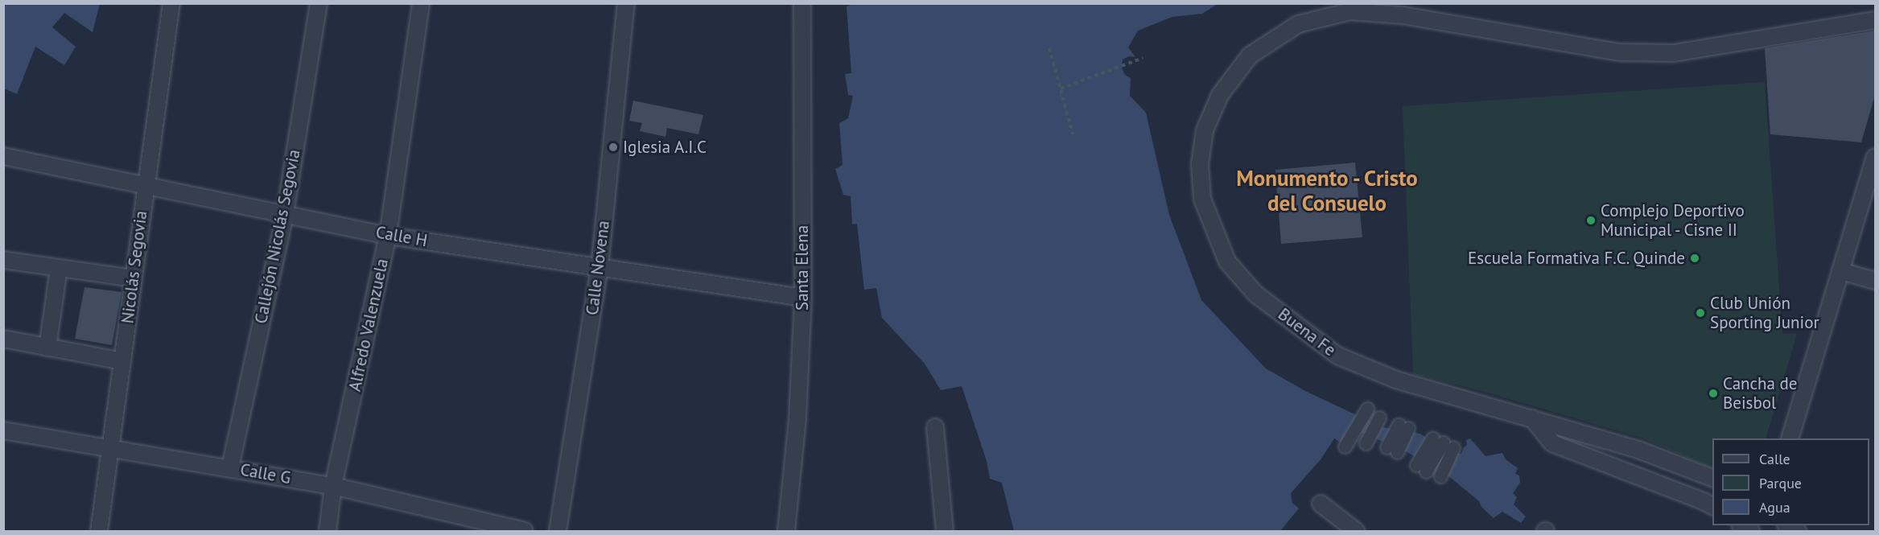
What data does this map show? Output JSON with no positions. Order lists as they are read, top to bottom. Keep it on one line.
{"streets":{"street":["Callejón Nicolás Segovia","Calle H","Nicolás Segovia","Calle Novena","Santa Elena","Alfredo Valenzuela","Buena Fe","Calle G"]},"crossings":[["Callejón Nicolás Segovia","Calle H"],["Callejón Nicolás Segovia","Calle G"],["Calle H","Nicolás Segovia"],["Calle H","Calle Novena"],["Calle H","Santa Elena"],["Calle H","Alfredo Valenzuela"],["Nicolás Segovia","Calle G"],["Alfredo Valenzuela","Calle G"]],"districts":["Monumento - Cristo del Consuelo"],"places":["Iglesia A.I.C","Complejo Deportivo Municipal - Cisne II","Escuela Formativa F.C. Quinde","Club Unión Sporting Junior","Cancha de Beisbol"],"legend":["Calle","Parque","Agua"]}
